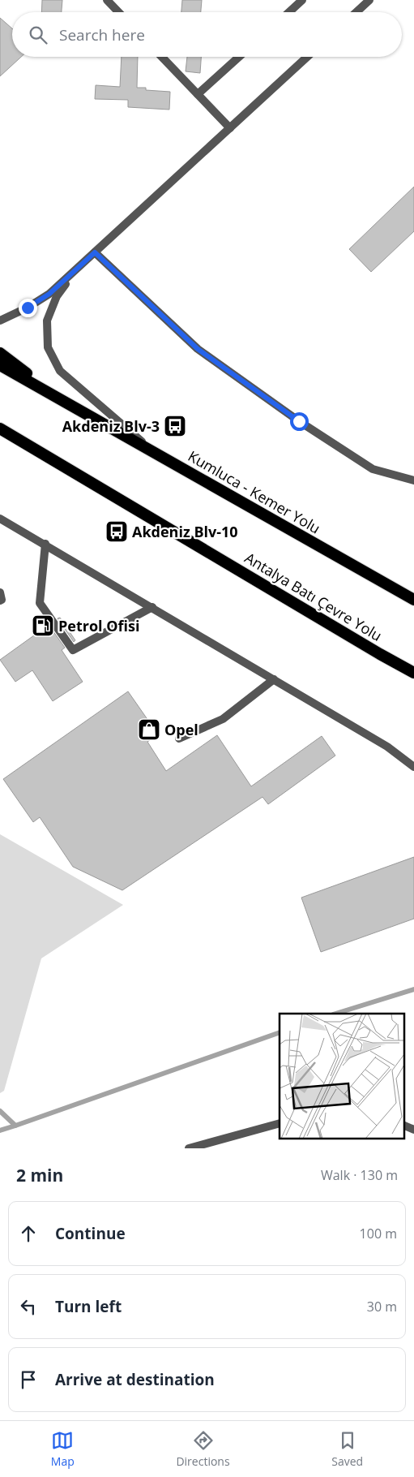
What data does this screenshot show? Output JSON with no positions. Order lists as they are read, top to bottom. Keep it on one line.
{"streets":{"highway":["Kumluca - Kemer Yolu","Antalya Batı Çevre Yolu"]},"places":{"bus stop":["Akdeniz Blv-3","Akdeniz Blv-10"],"fuel station":["Petrol Ofisi"],"shop":["Opel"]},"page":{"search":"Search here","heading":["2 min","Walk · 130 m"],"list":[["Continue","100 m"],["Turn left","30 m"],"Arrive at destination"],"nav":["Map","Directions","Saved"]}}
